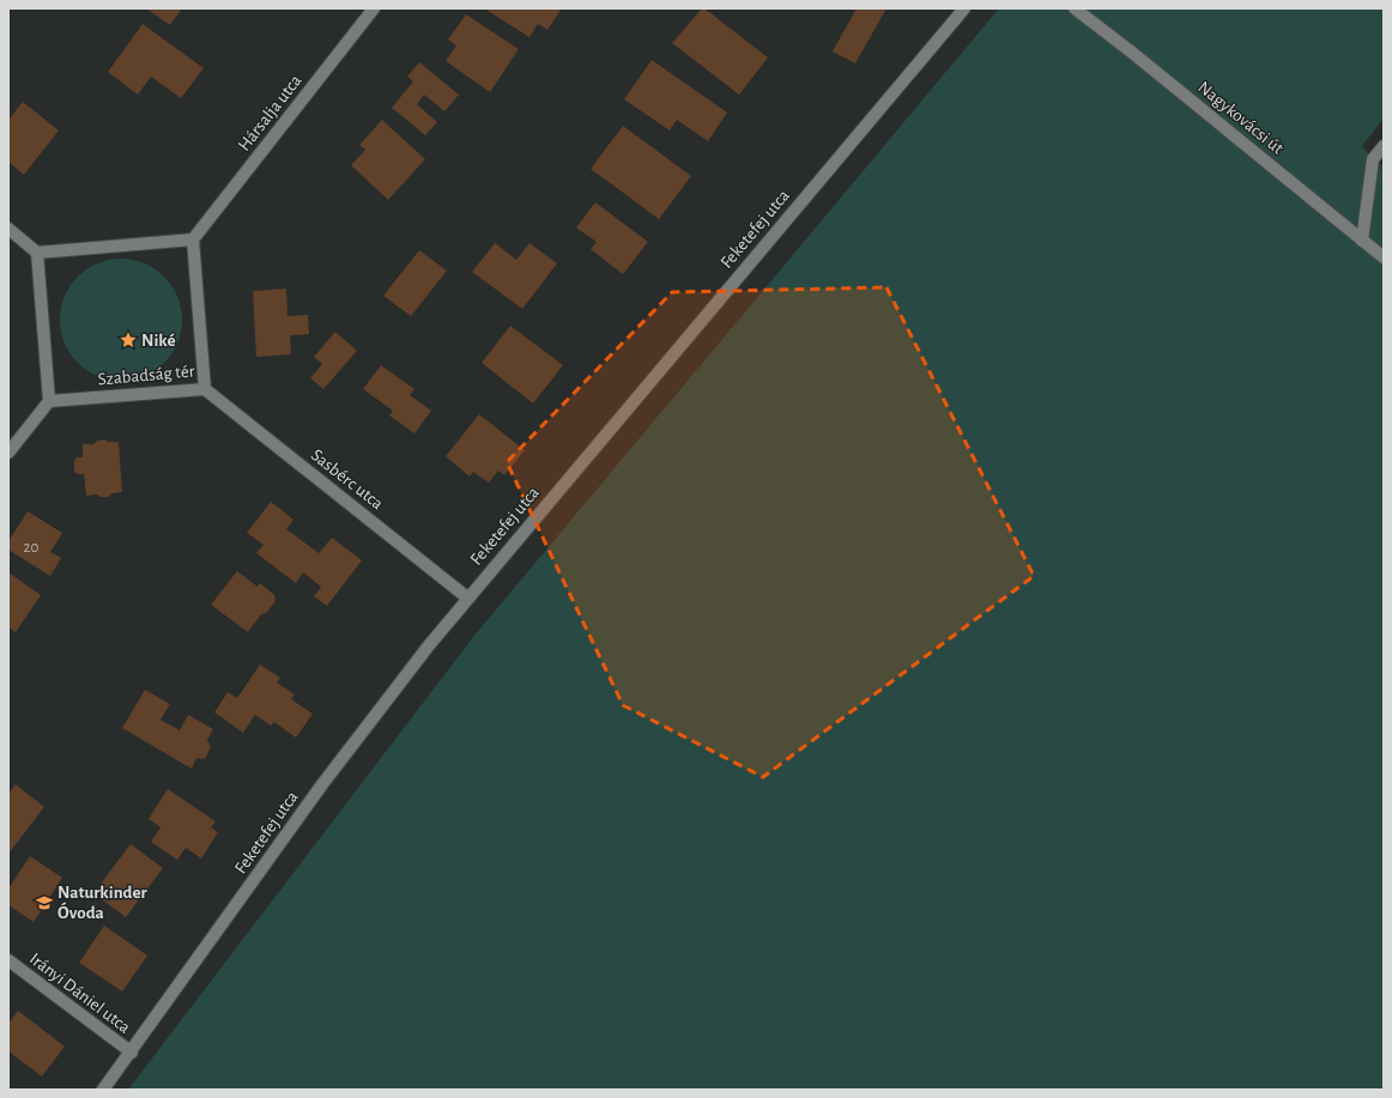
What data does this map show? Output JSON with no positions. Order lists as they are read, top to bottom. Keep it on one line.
{"streets":{"street":["Hársalja utca","Nagykovácsi út","Feketefej utca","Szabadság tér","Sasbérc utca","Irányi Dániel utca"]},"crossings":[["Hársalja utca","Szabadság tér"],["Feketefej utca","Sasbérc utca"],["Feketefej utca","Irányi Dániel utca"],["Szabadság tér","Sasbérc utca"]],"places":{"place":["Niké"],"school or university":["Naturkinder Óvoda"]},"house_numbers":["20"]}
